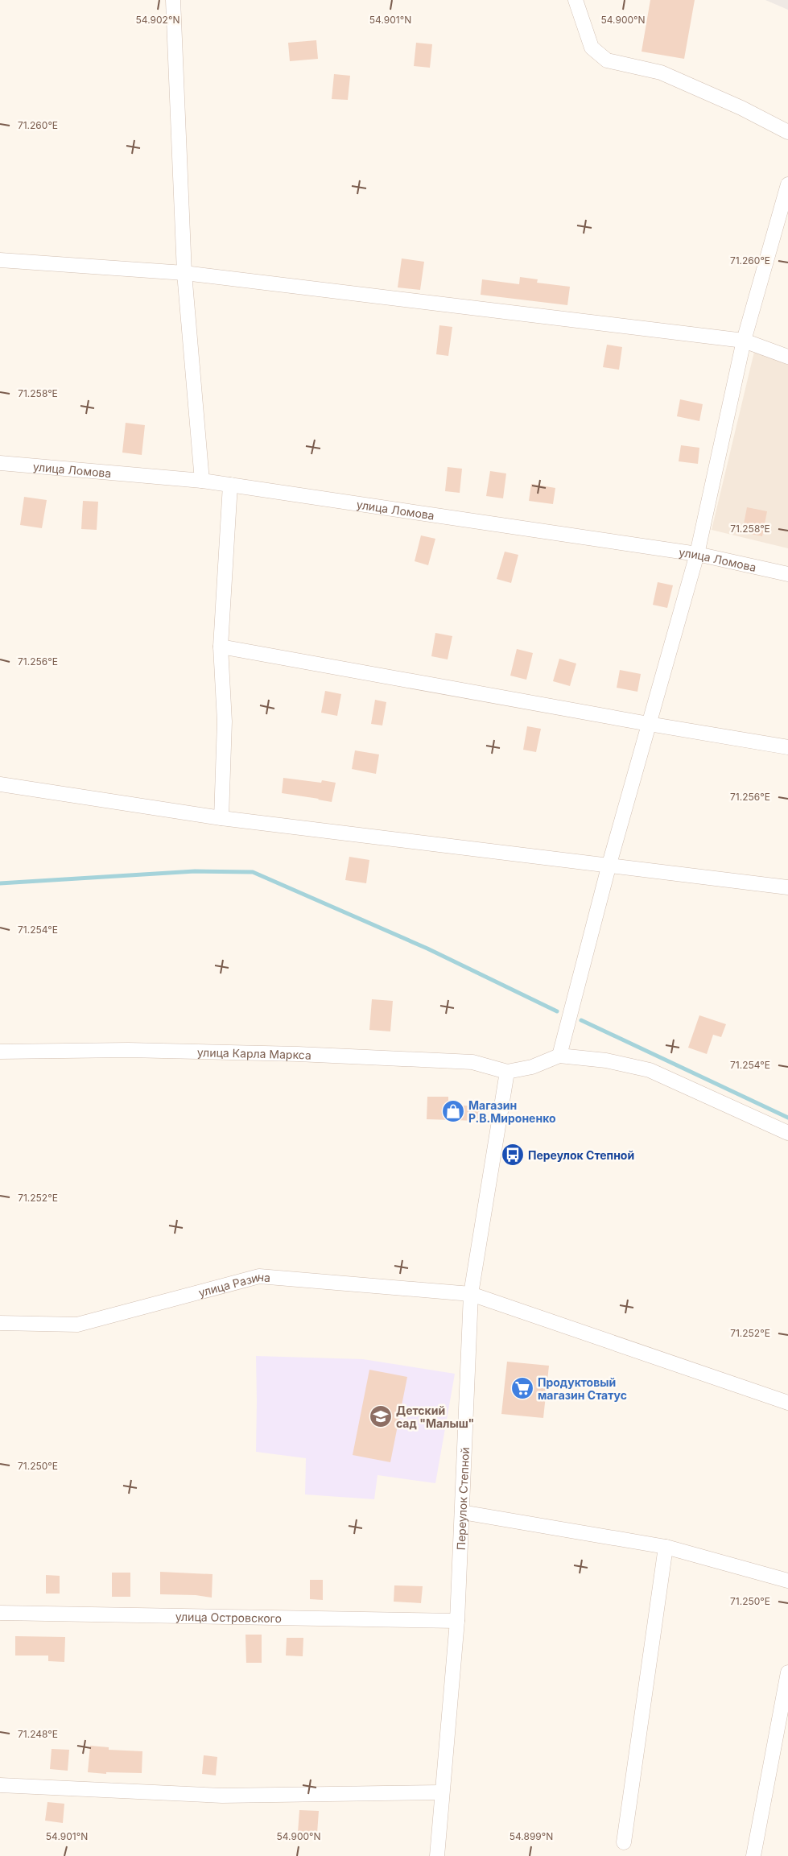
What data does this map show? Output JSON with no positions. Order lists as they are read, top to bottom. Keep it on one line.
{"streets":{"street":["улица Ломова","улица Карла Маркса","улица Разина","Переулок Степной","улица Островского"]},"crossings":[["улица Карла Маркса","Переулок Степной"],["улица Разина","Переулок Степной"],["Переулок Степной","улица Островского"]],"places":{"shop":["Магазин Р.В.Мироненко"],"bus stop":["Переулок Степной"],"supermarket":["Продуктовый магазин Статус"],"school or university":["Детский сад \"Малыш\""]},"coordinates":["54.902°N","54.901°N","54.900°N","71.260°E","71.258°E","71.256°E","71.254°E","71.252°E","71.250°E","71.248°E","54.899°N"]}
